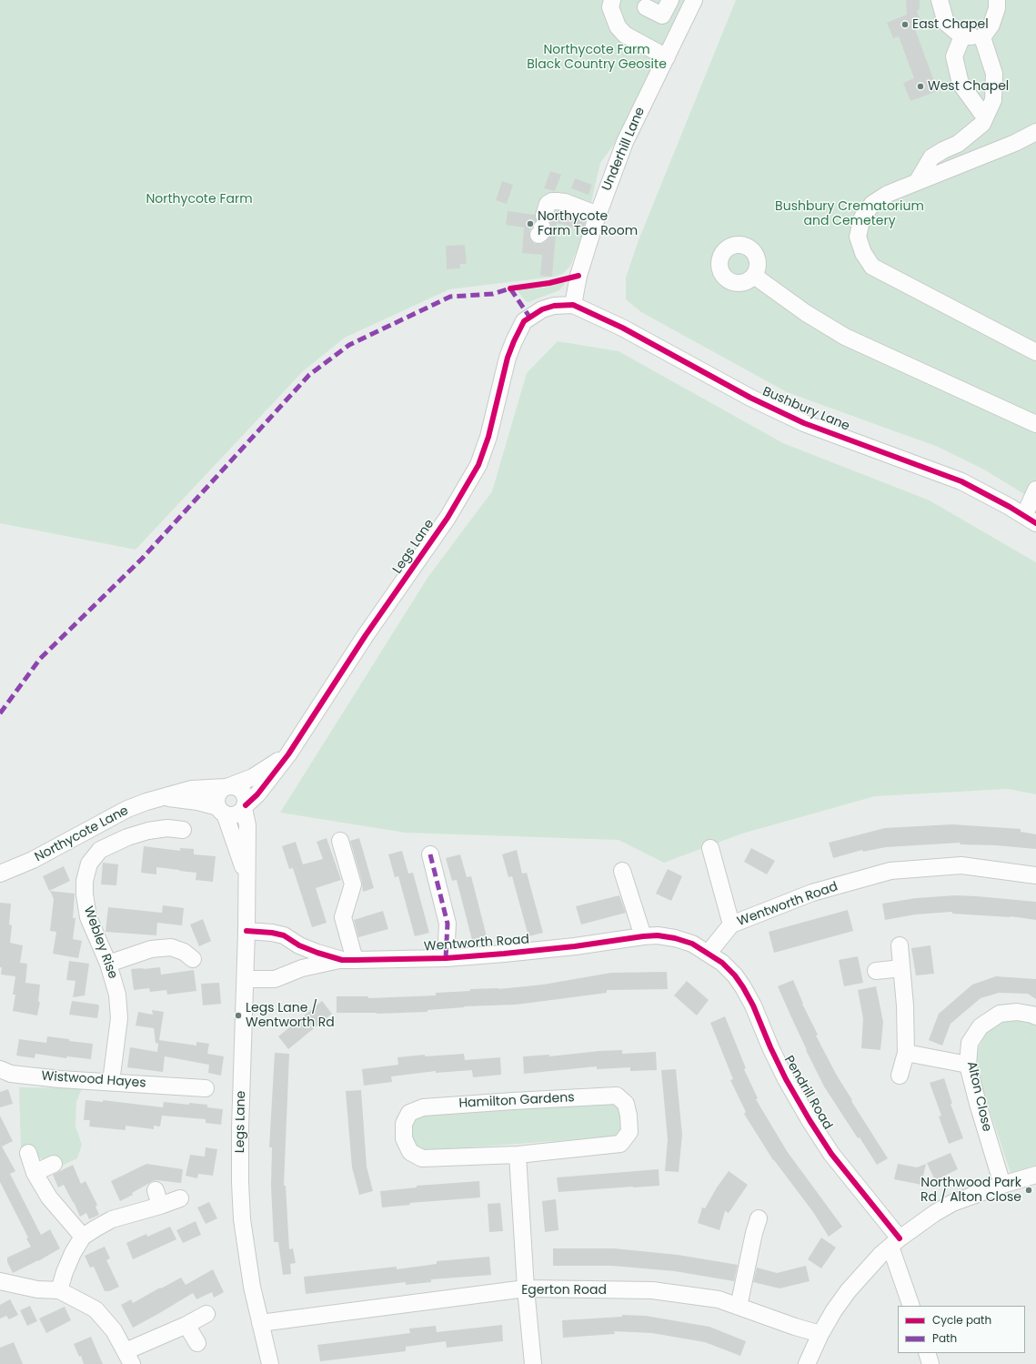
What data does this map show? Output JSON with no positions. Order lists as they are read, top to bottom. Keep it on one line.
{"streets":{"street":["Underhill Lane","Bushbury Lane","Legs Lane","Northycote Lane","Wentworth Road","Webley Rise","Wistwood Hayes","Pendrill Road","Alton Close","Hamilton Gardens","Egerton Road"]},"crossings":[["Underhill Lane","Bushbury Lane"],["Underhill Lane","Legs Lane"],["Bushbury Lane","Legs Lane"],["Legs Lane","Northycote Lane"],["Legs Lane","Wentworth Road"],["Legs Lane","Egerton Road"],["Wentworth Road","Pendrill Road"],["Webley Rise","Wistwood Hayes"]],"parks":["Northycote Farm Black Country Geosite","Northycote Farm","Bushbury Crematorium and Cemetery"],"places":["East Chapel","West Chapel","Northycote Farm Tea Room","Legs Lane / Wentworth Rd","Northwood Park Rd / Alton Close"],"legend":["Cycle path","Path"]}
